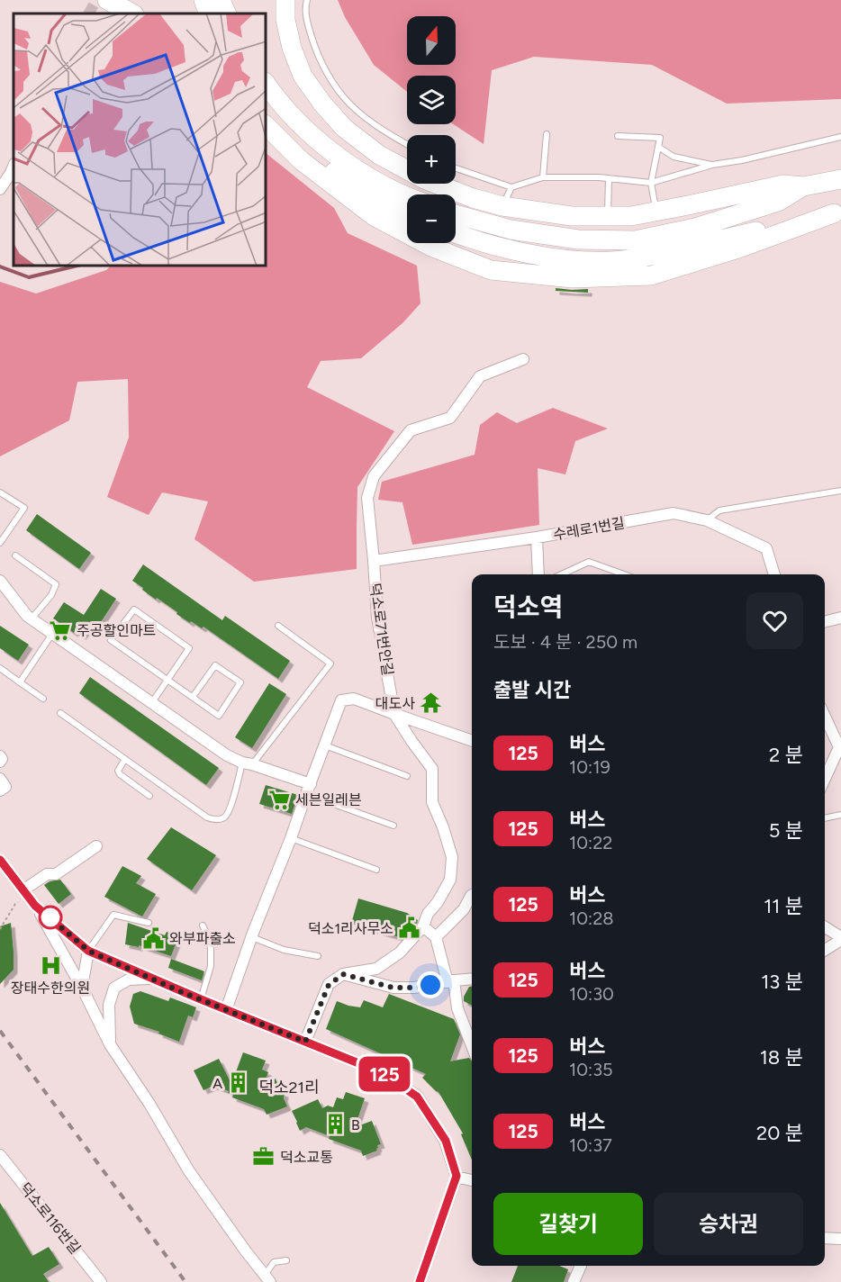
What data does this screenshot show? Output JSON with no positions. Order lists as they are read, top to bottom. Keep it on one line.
{"streets":{"street":["수레로1번길","덕소로71번안길","덕소로116번길"]},"crossings":[["수레로1번길","덕소로71번안길"]],"districts":["덕소21리"],"places":{"supermarket":["주공할인마트","세븐일레븐"],"temple":["대도사"],"public building":["덕소1리사무소","와부파출소"],"hospital":["장태수한의원"],"building":["A","B"],"office":["덕소교통"]},"lines":["bus line 125"],"north":"top","page":{"on_map":"125","map_buttons":["+","−"],"heading":[["덕소역","도보 · 4 분 · 250 m"],"출발 시간"],"list":[{"mark":"125","name":"버스","note":"10:19","value":"2 분"},{"mark":"125","name":"버스","note":"10:22","value":"5 분"},{"mark":"125","name":"버스","note":"10:28","value":"11 분"},{"mark":"125","name":"버스","note":"10:30","value":"13 분"},{"mark":"125","name":"버스","note":"10:35","value":"18 분"},{"mark":"125","name":"버스","note":"10:37","value":"20 분"}],"buttons":["길찾기","승차권"]}}
